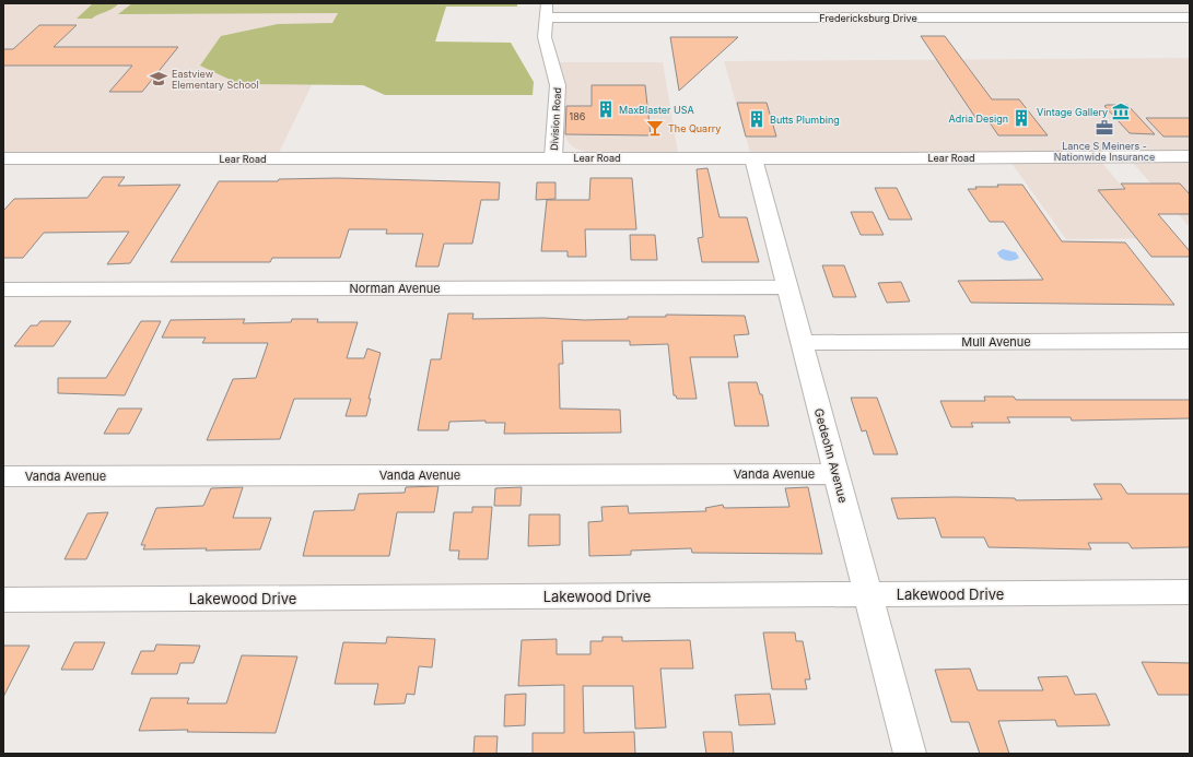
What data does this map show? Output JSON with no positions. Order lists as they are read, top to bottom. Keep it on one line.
{"streets":{"street":["Fredericksburg Drive","Division Road","Lear Road","Norman Avenue","Mull Avenue","Gedeohn Avenue","Vanda Avenue","Lakewood Drive"]},"crossings":[["Fredericksburg Drive","Division Road"],["Division Road","Lear Road"],["Lear Road","Gedeohn Avenue"],["Norman Avenue","Gedeohn Avenue"],["Mull Avenue","Gedeohn Avenue"],["Gedeohn Avenue","Vanda Avenue"],["Gedeohn Avenue","Lakewood Drive"]],"places":{"school or university":["Eastview Elementary School"],"building":["MaxBlaster USA","Adria Design","Butts Plumbing"],"museum":["Vintage Gallery"],"bar":["The Quarry"],"office":["Lance S Meiners - Nationwide Insurance"]},"house_numbers":["186"]}
